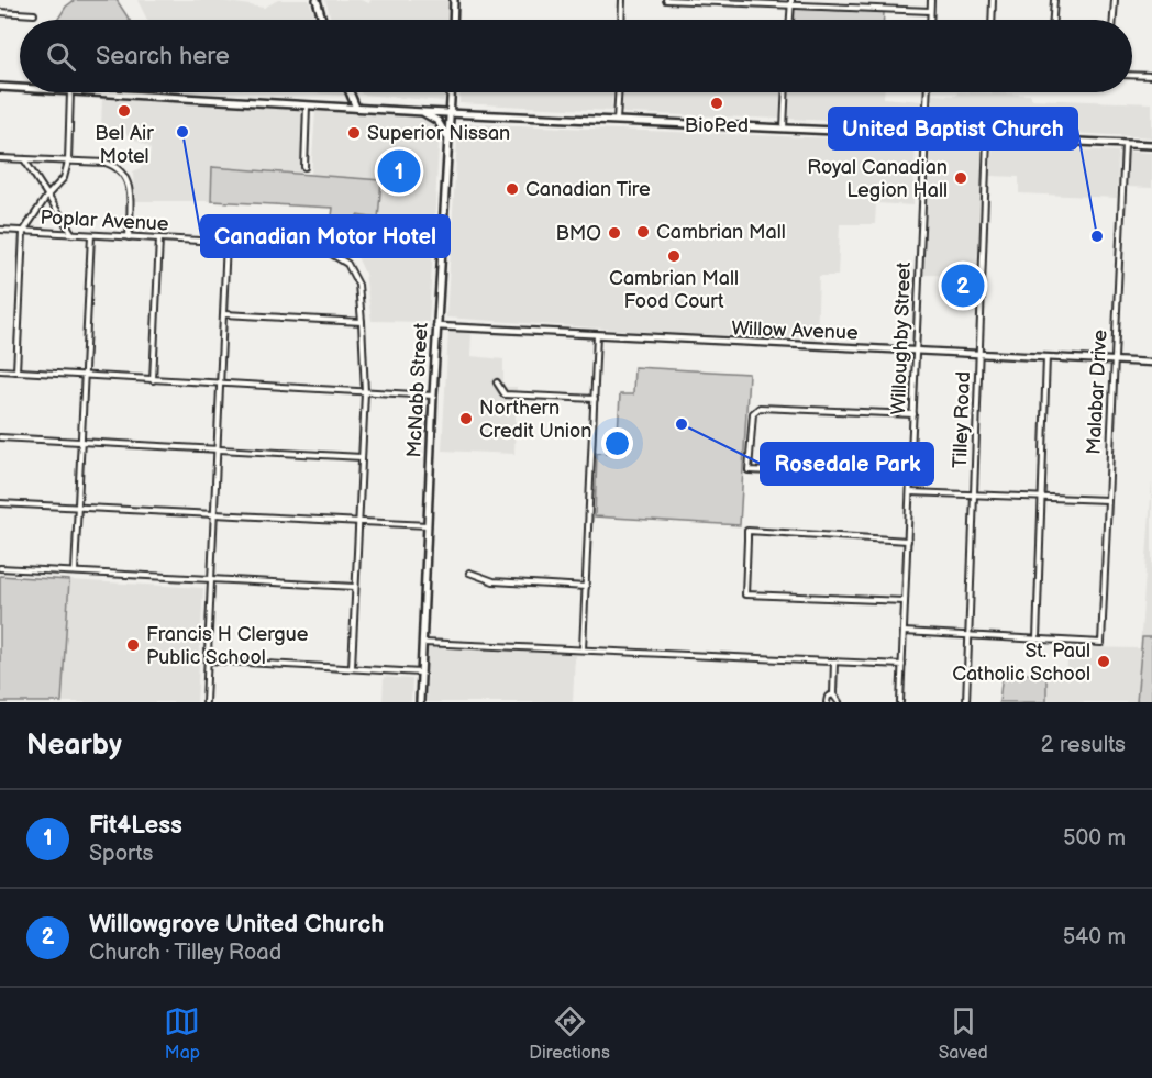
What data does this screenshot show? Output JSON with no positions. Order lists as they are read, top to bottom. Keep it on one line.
{"streets":{"main road":["McNabb Street"],"street":["Poplar Avenue","Willow Avenue","Willoughby Street","Malabar Drive","Tilley Road"]},"crossings":[["Willow Avenue","Willoughby Street"],["Willow Avenue","McNabb Street"],["Willow Avenue","Malabar Drive"],["Willow Avenue","Tilley Road"]],"places":["BioPed","Bel Air Motel","Canadian Motor Hotel","Superior Nissan","Royal Canadian Legion Hall","Canadian Tire","Cambrian Mall","BMO","United Baptist Church","Cambrian Mall Food Court","Northern Credit Union","Rosedale Park","Francis H Clergue Public School","St. Paul Catholic School"],"page":{"search":"Search here","pins":["1","2"],"heading":["Nearby","2 results"],"list":[{"mark":"1","name":"Fit4Less","note":"Sports","value":"500 m"},{"mark":"2","name":"Willowgrove United Church","note":"Church · Tilley Road","value":"540 m"}],"nav":["Map","Directions","Saved"]}}
